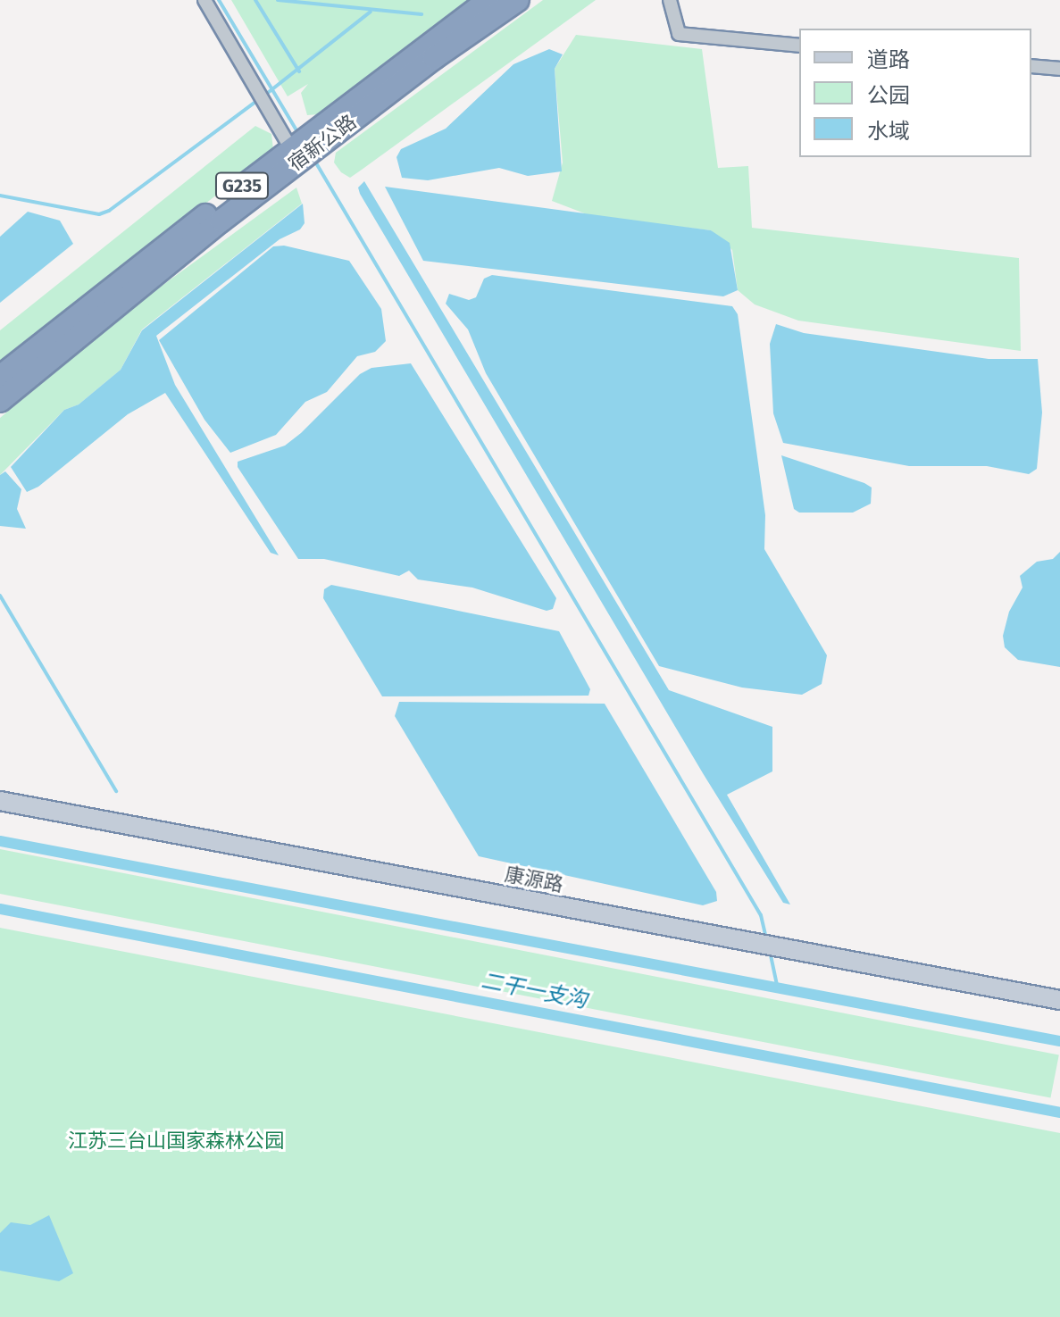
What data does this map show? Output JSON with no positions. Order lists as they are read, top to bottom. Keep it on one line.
{"streets":{"highway":["宿新公路","G235"],"street":["康源路"]},"water":["二干一支沟"],"parks":["江苏三台山国家森林公园"],"legend":["道路","公园","水域"]}
